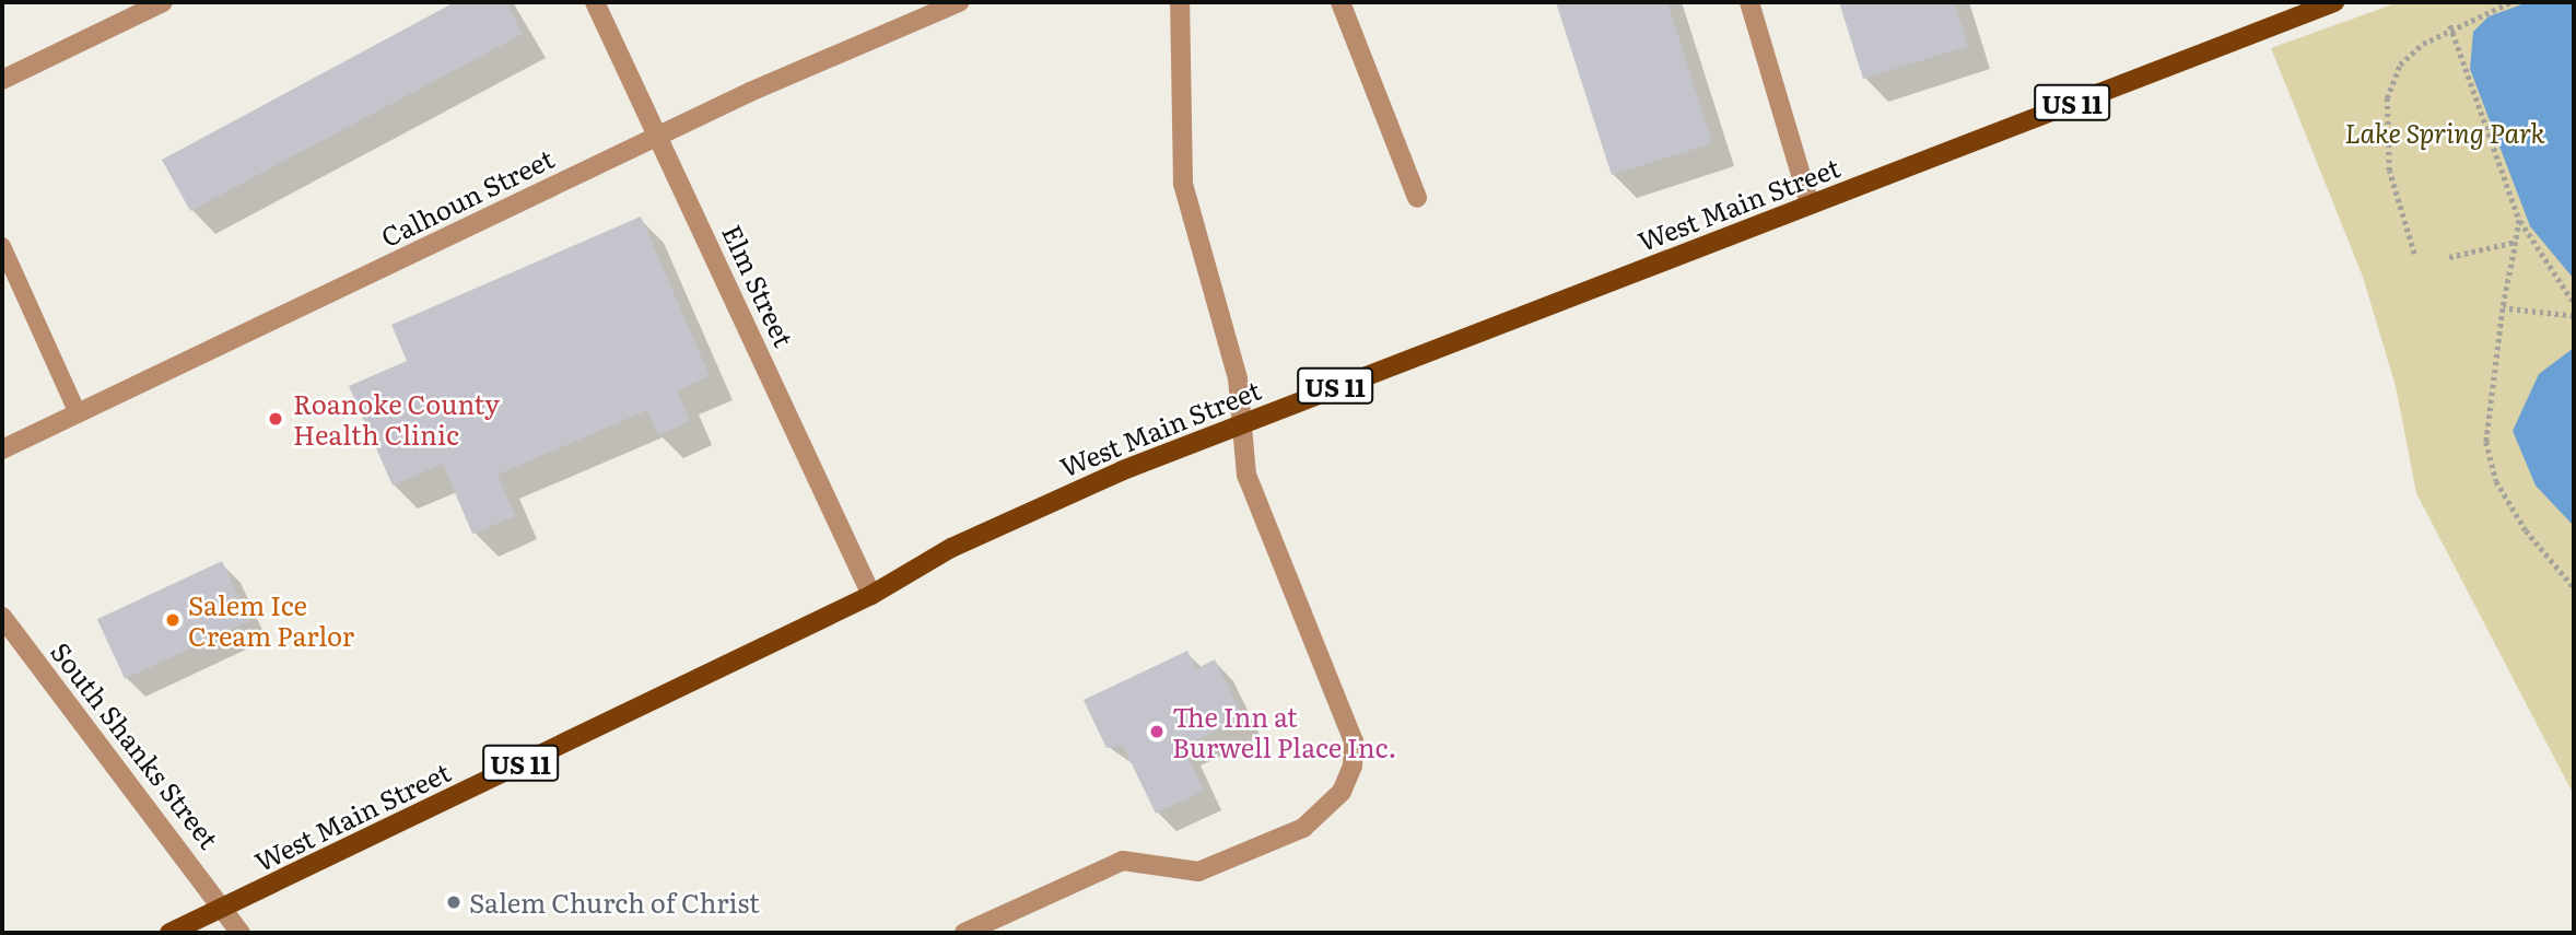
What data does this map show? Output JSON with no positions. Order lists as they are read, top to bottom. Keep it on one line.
{"streets":{"main road":["US 11","West Main Street"],"street":["Calhoun Street","Elm Street","South Shanks Street"]},"crossings":[["Calhoun Street","Elm Street"],["West Main Street","Elm Street"],["West Main Street","South Shanks Street"]],"parks":["Lake Spring Park"],"places":["Roanoke County Health Clinic","Salem Ice Cream Parlor","The Inn at Burwell Place Inc.","Salem Church of Christ"]}
